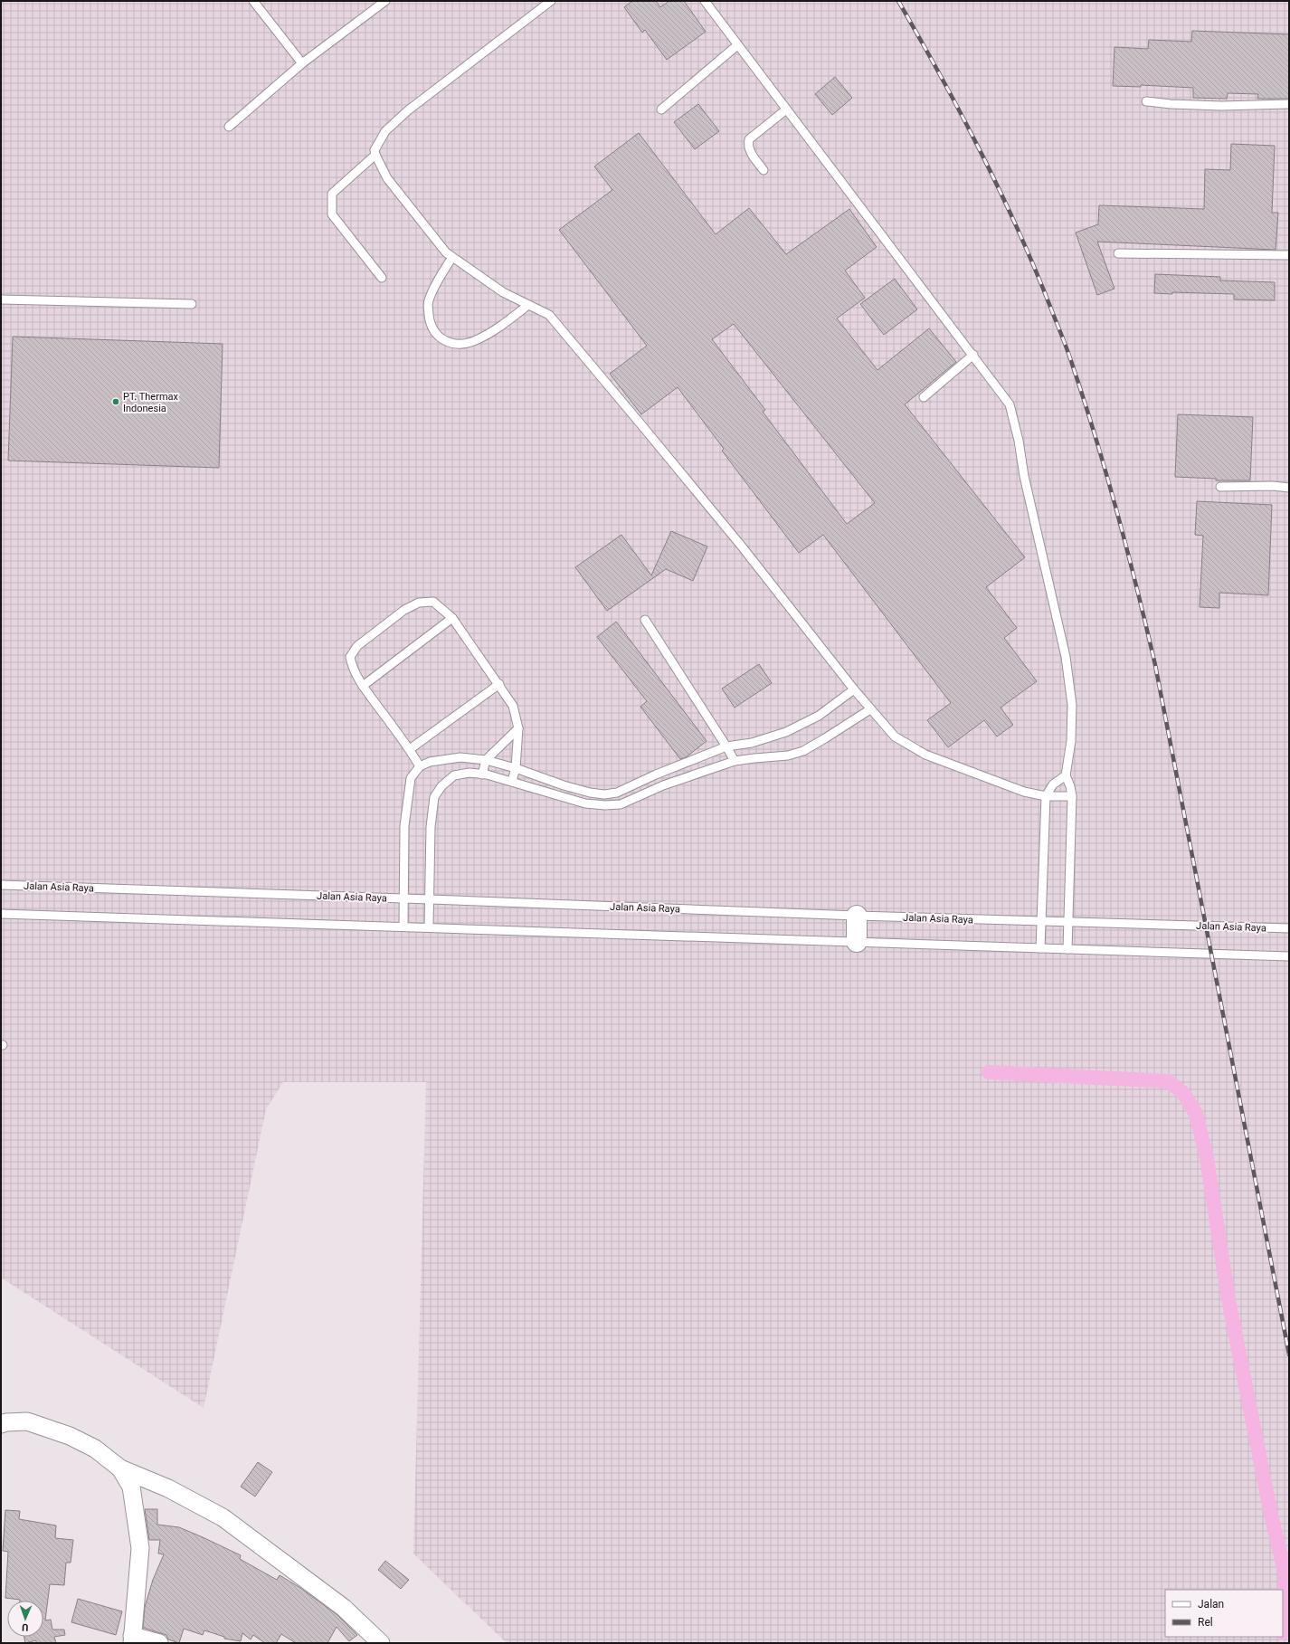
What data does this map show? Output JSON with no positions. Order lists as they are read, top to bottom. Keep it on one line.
{"streets":{"lane":["Jalan Asia Raya"]},"places":["PT. Thermax Indonesia"],"legend":["Jalan","Rel"],"north":"bottom"}
